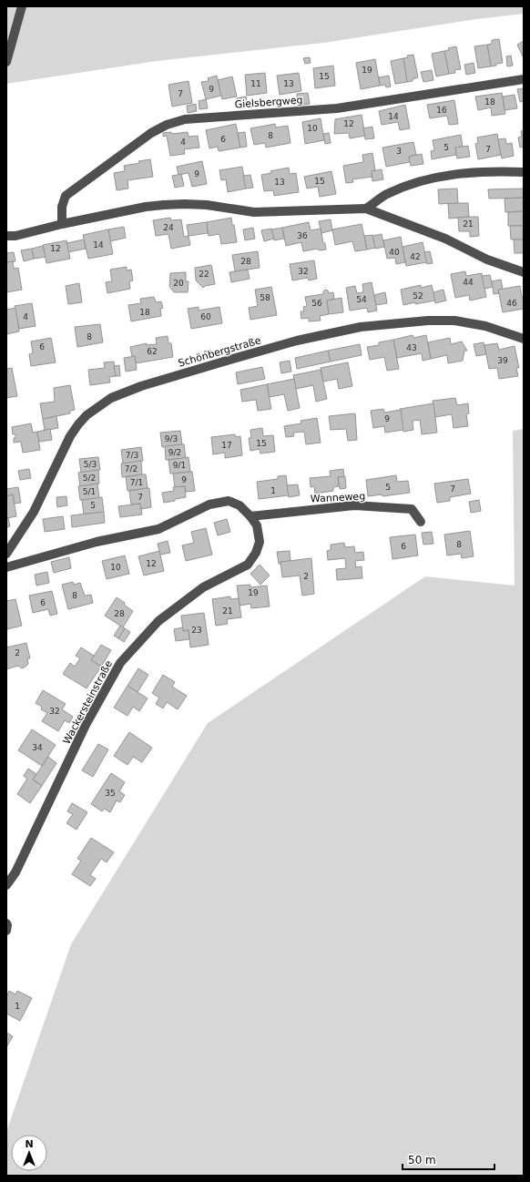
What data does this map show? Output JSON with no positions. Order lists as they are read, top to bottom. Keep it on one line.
{"streets":{"street":["Gielsbergweg","Schönbergstraße","Wanneweg","Wackersteinstraße"]},"crossings":[["Wanneweg","Wackersteinstraße"]],"house_numbers":["19","15","11","13","9","7","18","16","14","12","10","8","6","4","5","7","3","9","15","13","21","24","36","14","12","40","42","28","32","22","44","20","52","58","54","56","46","18","4","60","8","6","43","62","39","9","9/3","15","17","9/2","7/3","5/3","9/1","7/2","5/2","9","7/1","5","7","1","5/1","7","5","8","6","12","10","2","19","8","6","21","28","23","2","32","34","35","1"],"scale_bar":"50 m","north":"top"}
